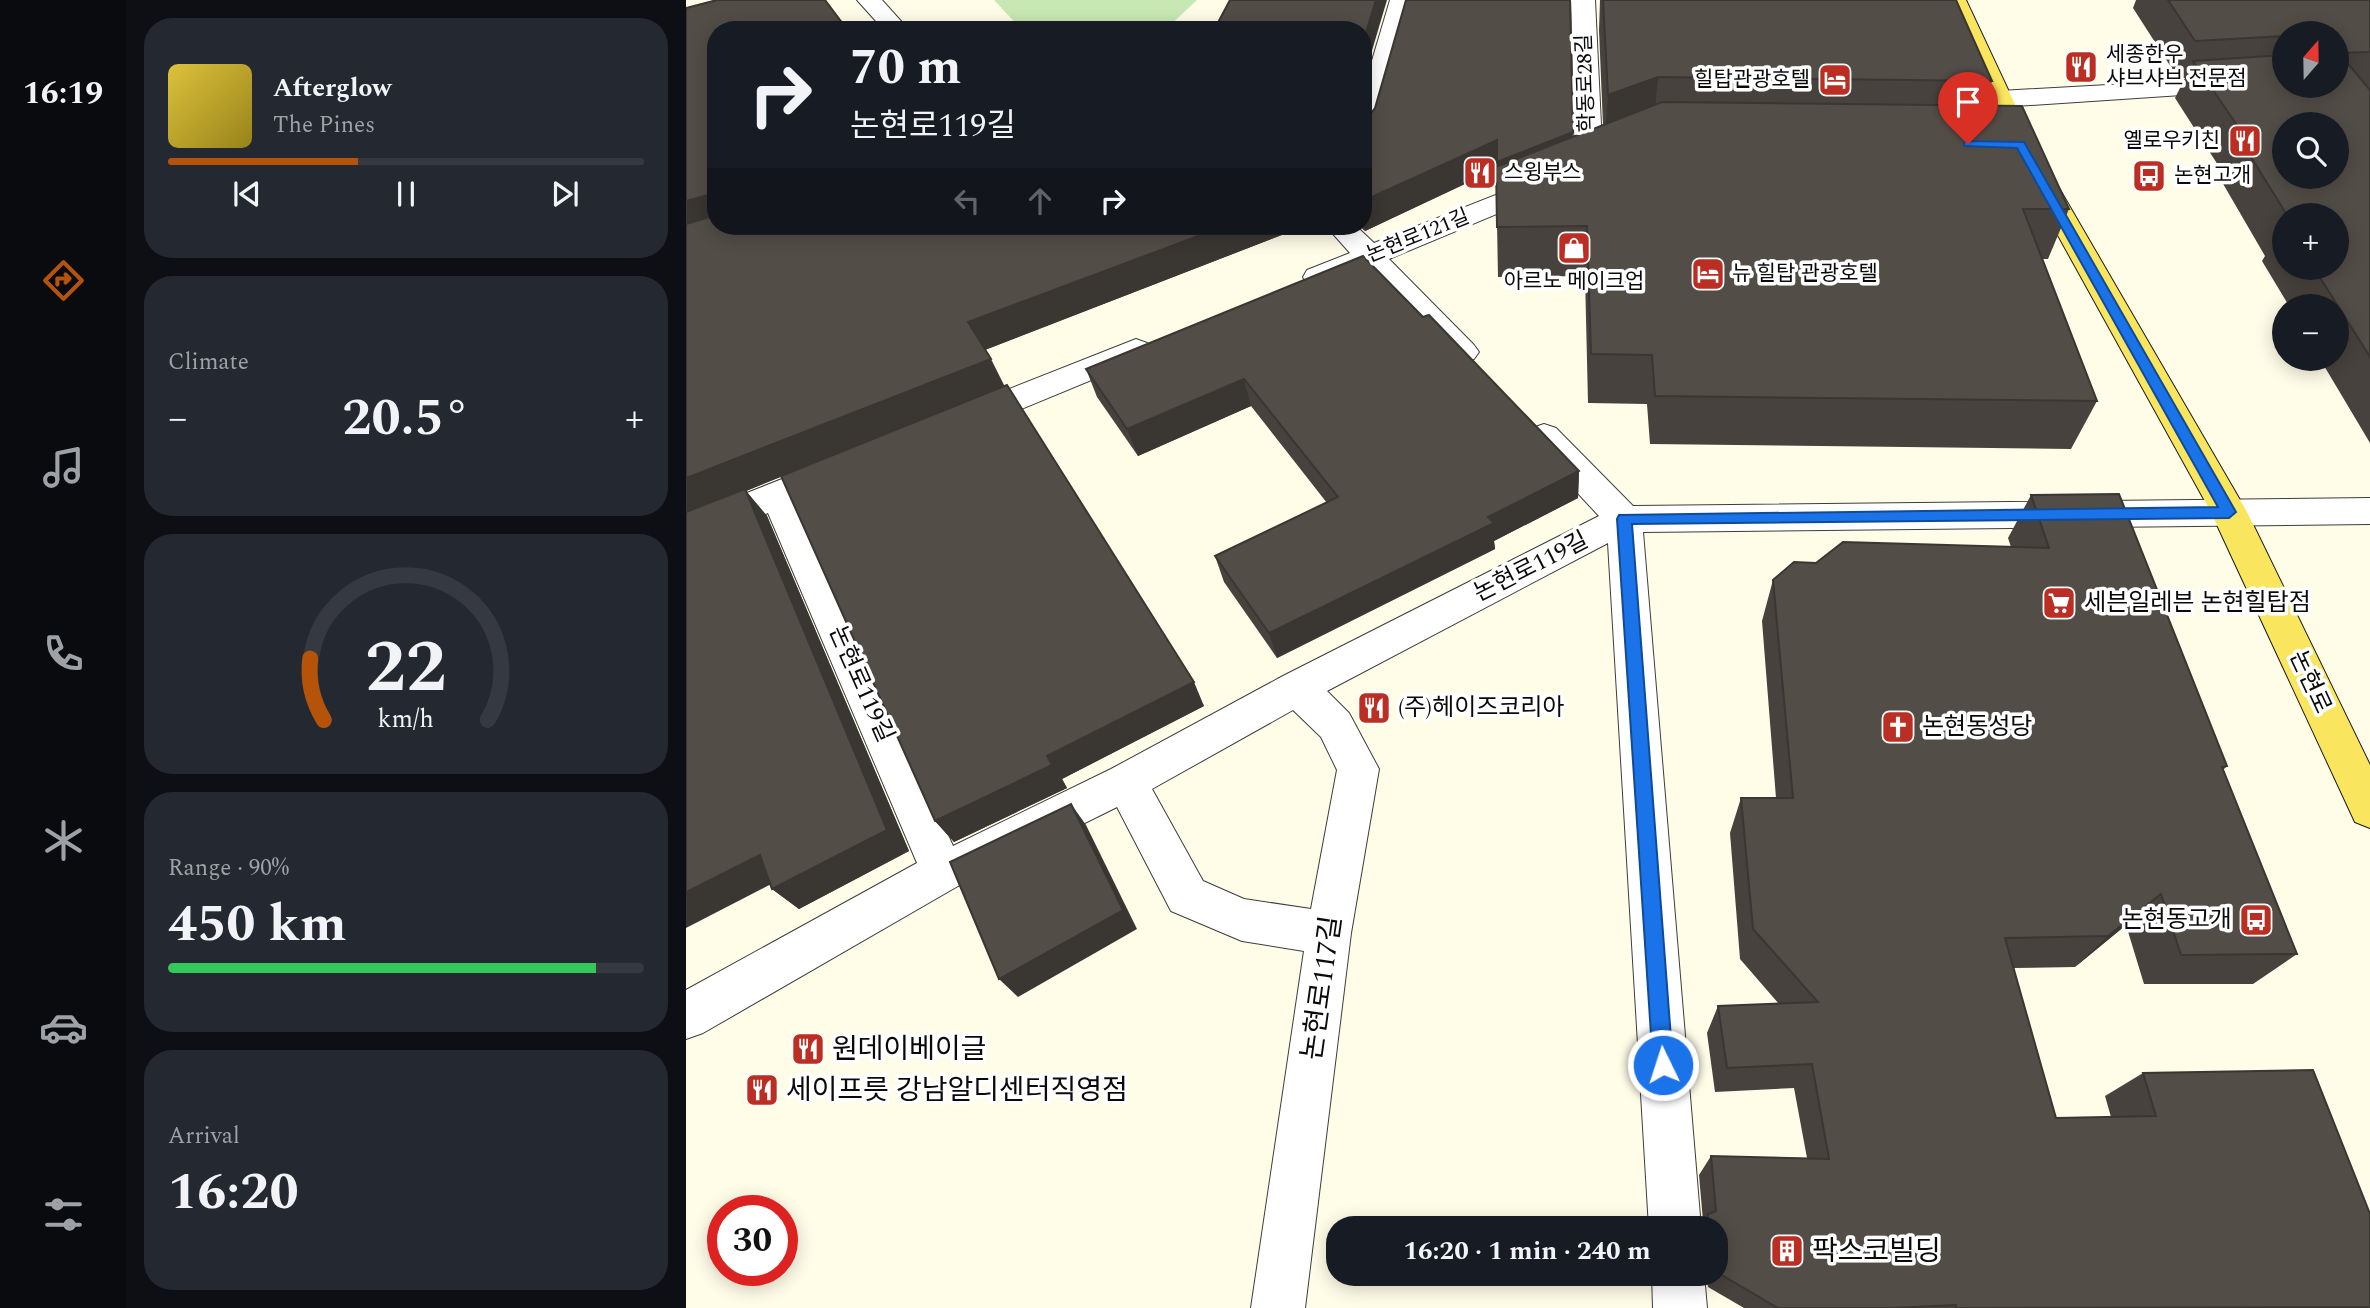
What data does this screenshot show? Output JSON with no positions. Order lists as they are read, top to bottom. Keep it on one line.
{"streets":{"main road":["논현로"],"street":["학동로28길","논현로121길","논현로119길","논현로117길"]},"crossings":[["학동로28길","논현로121길"],["논현로119길","논현로"],["논현로119길","논현로117길"]],"places":{"restaurant":["세종한우 샤브샤브 전문점","옐로우키친","스윙부스","(주)헤이즈코리아","원데이베이글","세이프릇 강남알디센터직영점"],"hotel":["힐탑관광호텔","뉴 힐탑 관광호텔"],"bus stop":["논현고개","논현동고개"],"shop":["아르노 메이크업"],"supermarket":["세븐일레븐 논현힐탑점"],"church":["논현동성당"],"building":["팍스코빌딩"]},"north":"top","page":{"tabs":"16:19","map_buttons":["+","−"],"turn":["70 m","논현로119길"],"song":["Afterglow","The Pines"],"tile":["Climate",["Range · 90%","450 km"],["Arrival","16:20"]],"heat":["−","20.5°","+"],"limit":"30","trip":"16:20 · 1 min · 240 m","gauge":["22","km/h"]}}
